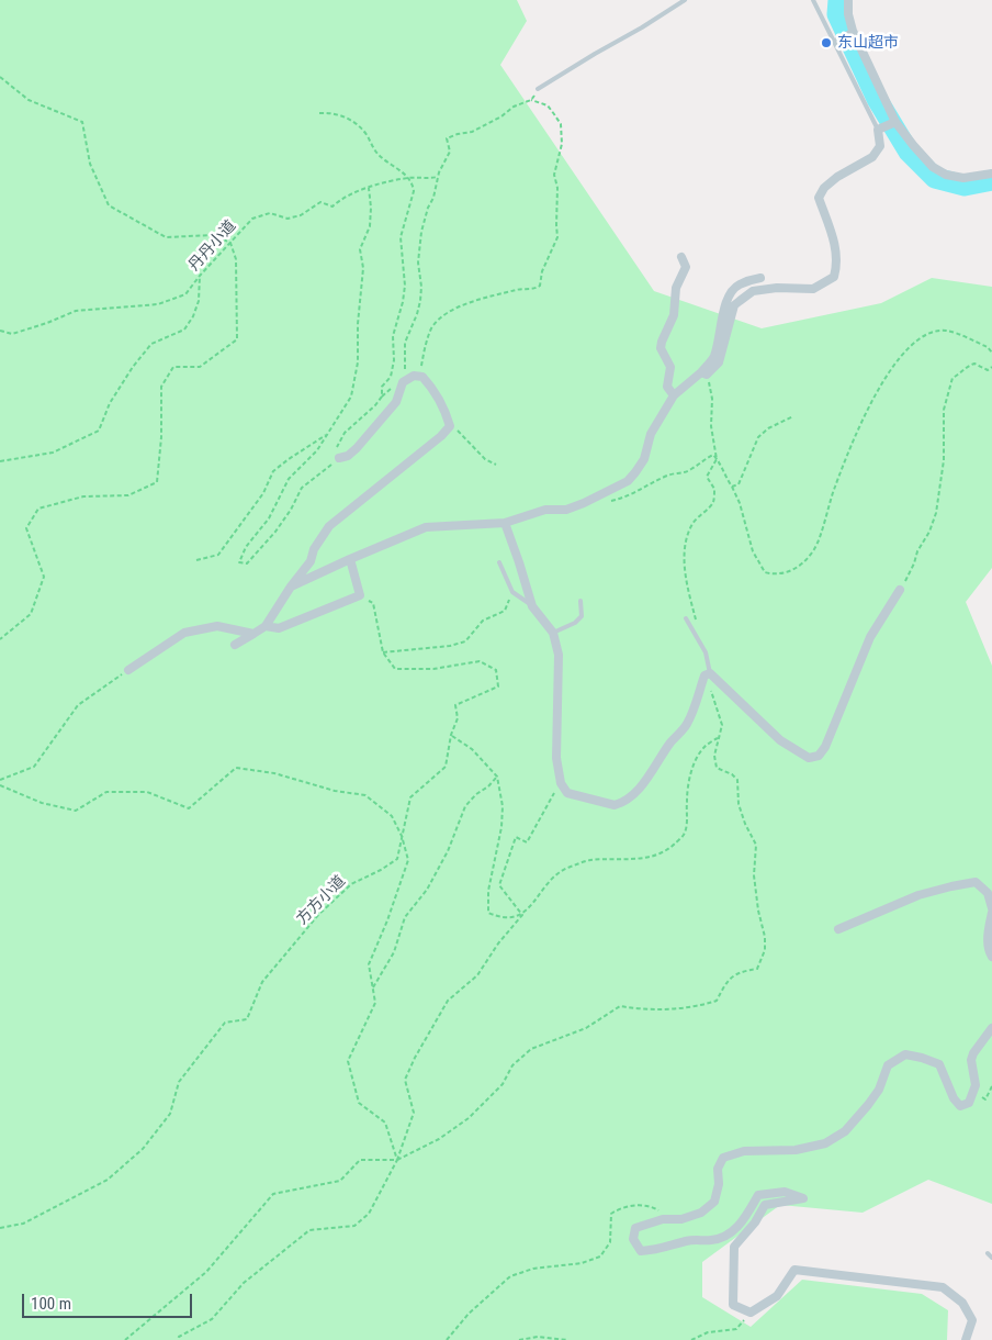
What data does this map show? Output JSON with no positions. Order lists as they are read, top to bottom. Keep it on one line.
{"streets":{"path":["丹丹小道","方方小道"]},"places":["东山超市"],"scale_bar":"100 m"}
